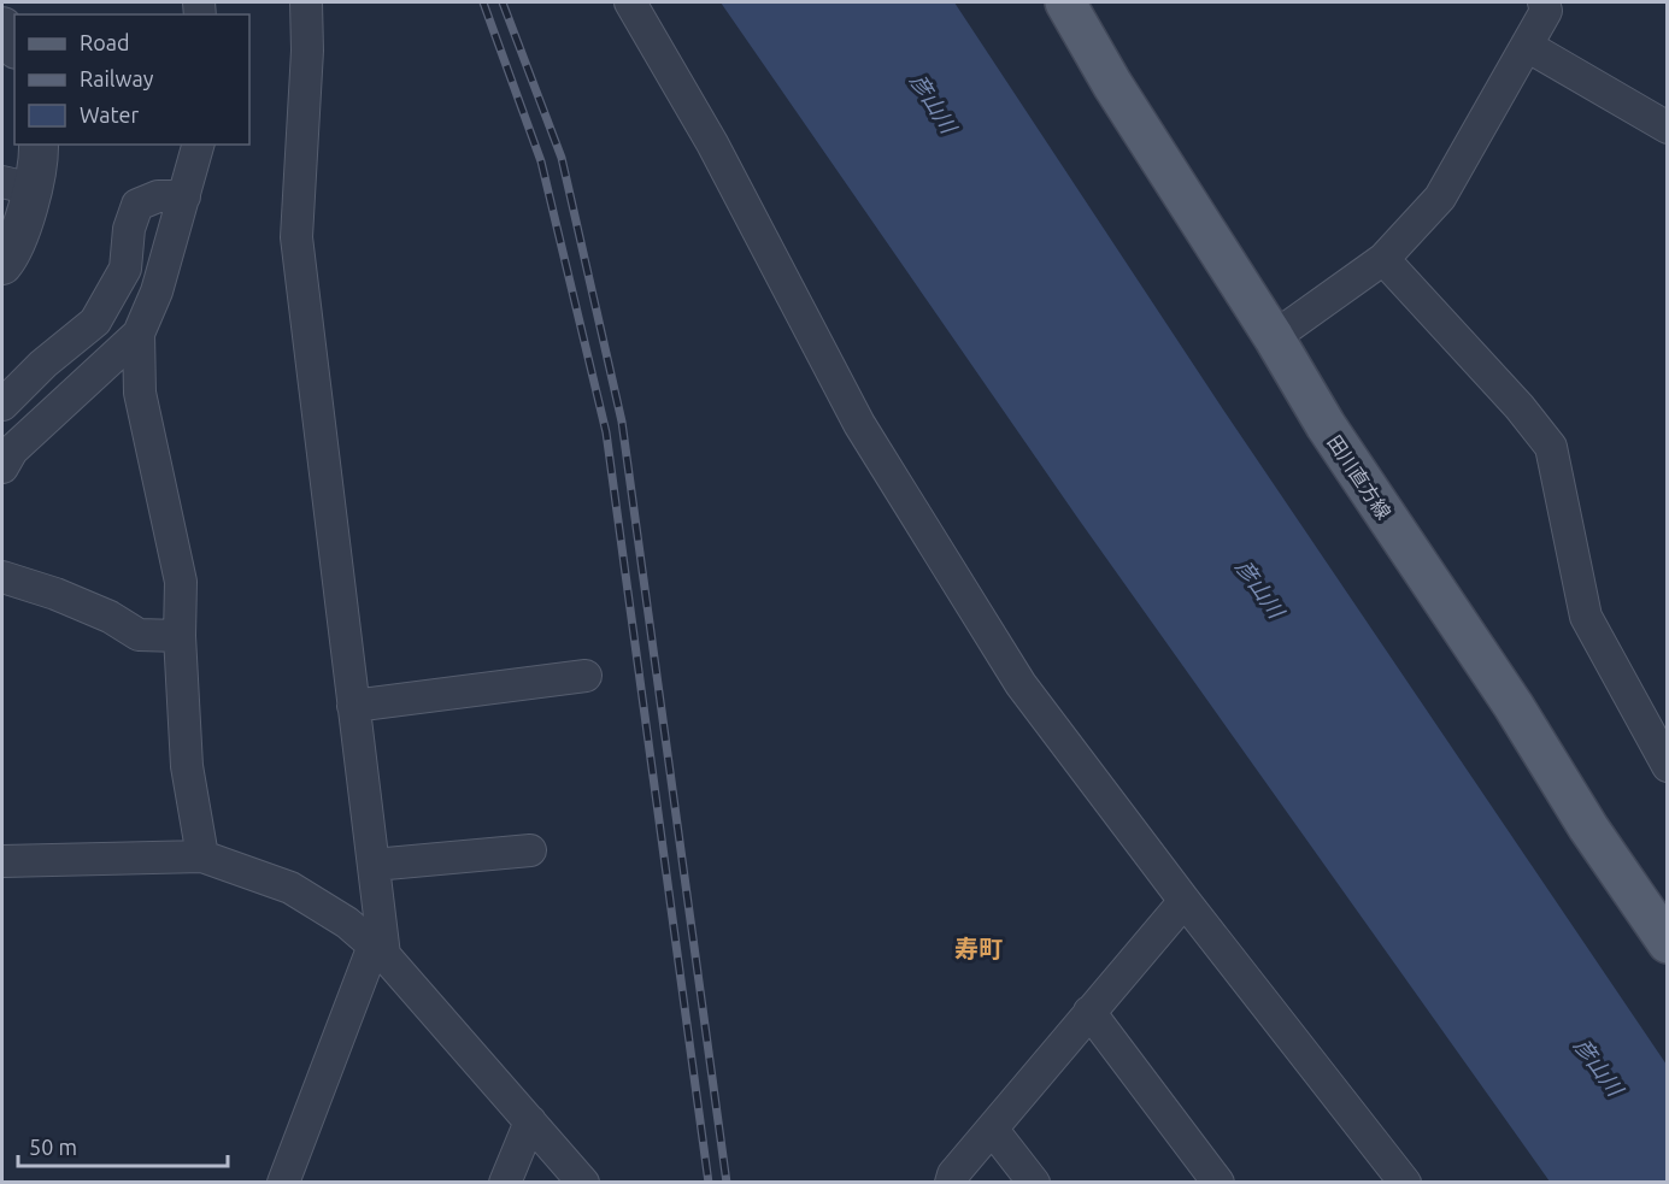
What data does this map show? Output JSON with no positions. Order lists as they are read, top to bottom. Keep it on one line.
{"streets":{"main road":["田川直方線"]},"districts":["寿町"],"water":["彦山川"],"legend":["Road","Railway","Water"],"scale_bar":"50 m"}
